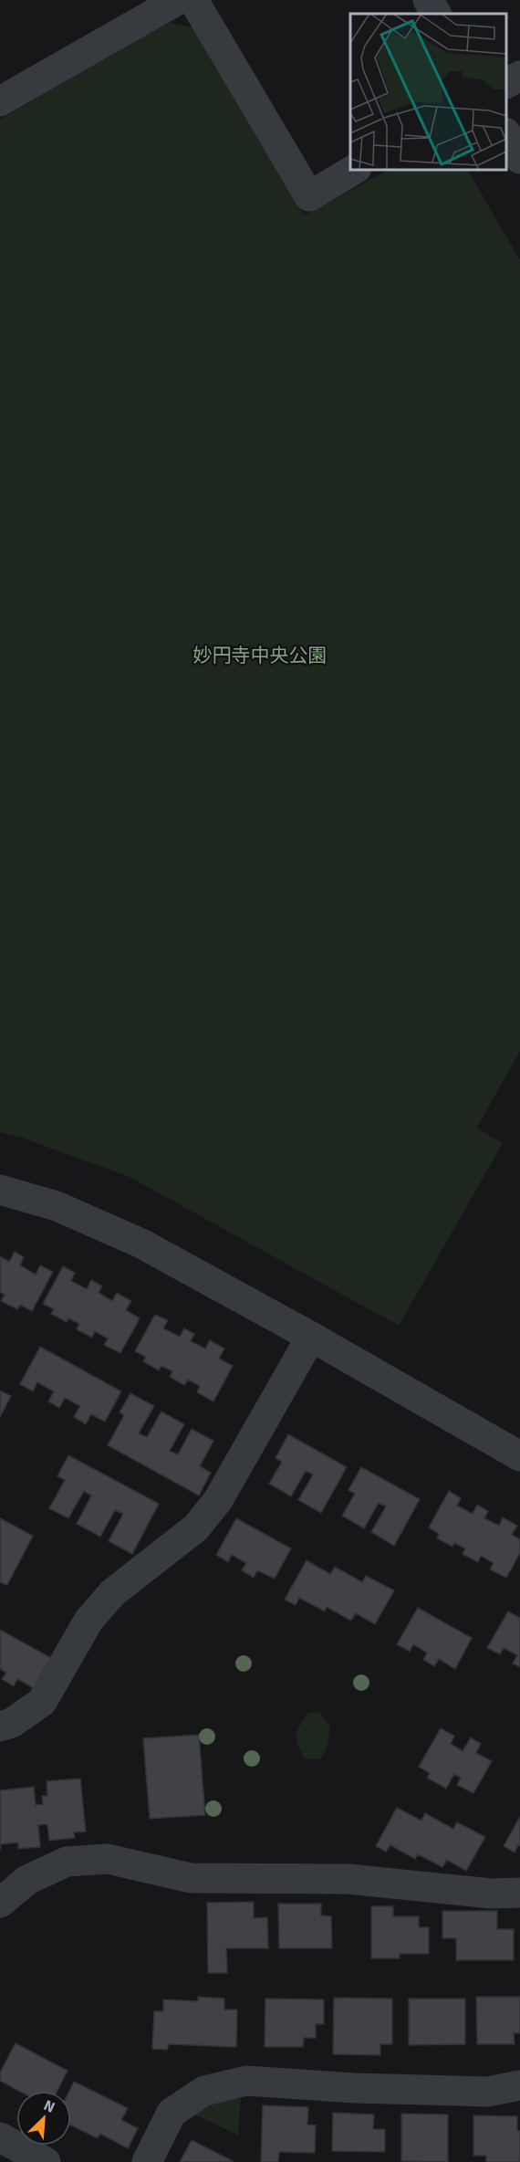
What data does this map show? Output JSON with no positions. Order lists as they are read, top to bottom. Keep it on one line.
{"parks":["妙円寺中央公園"],"north":"top right"}
